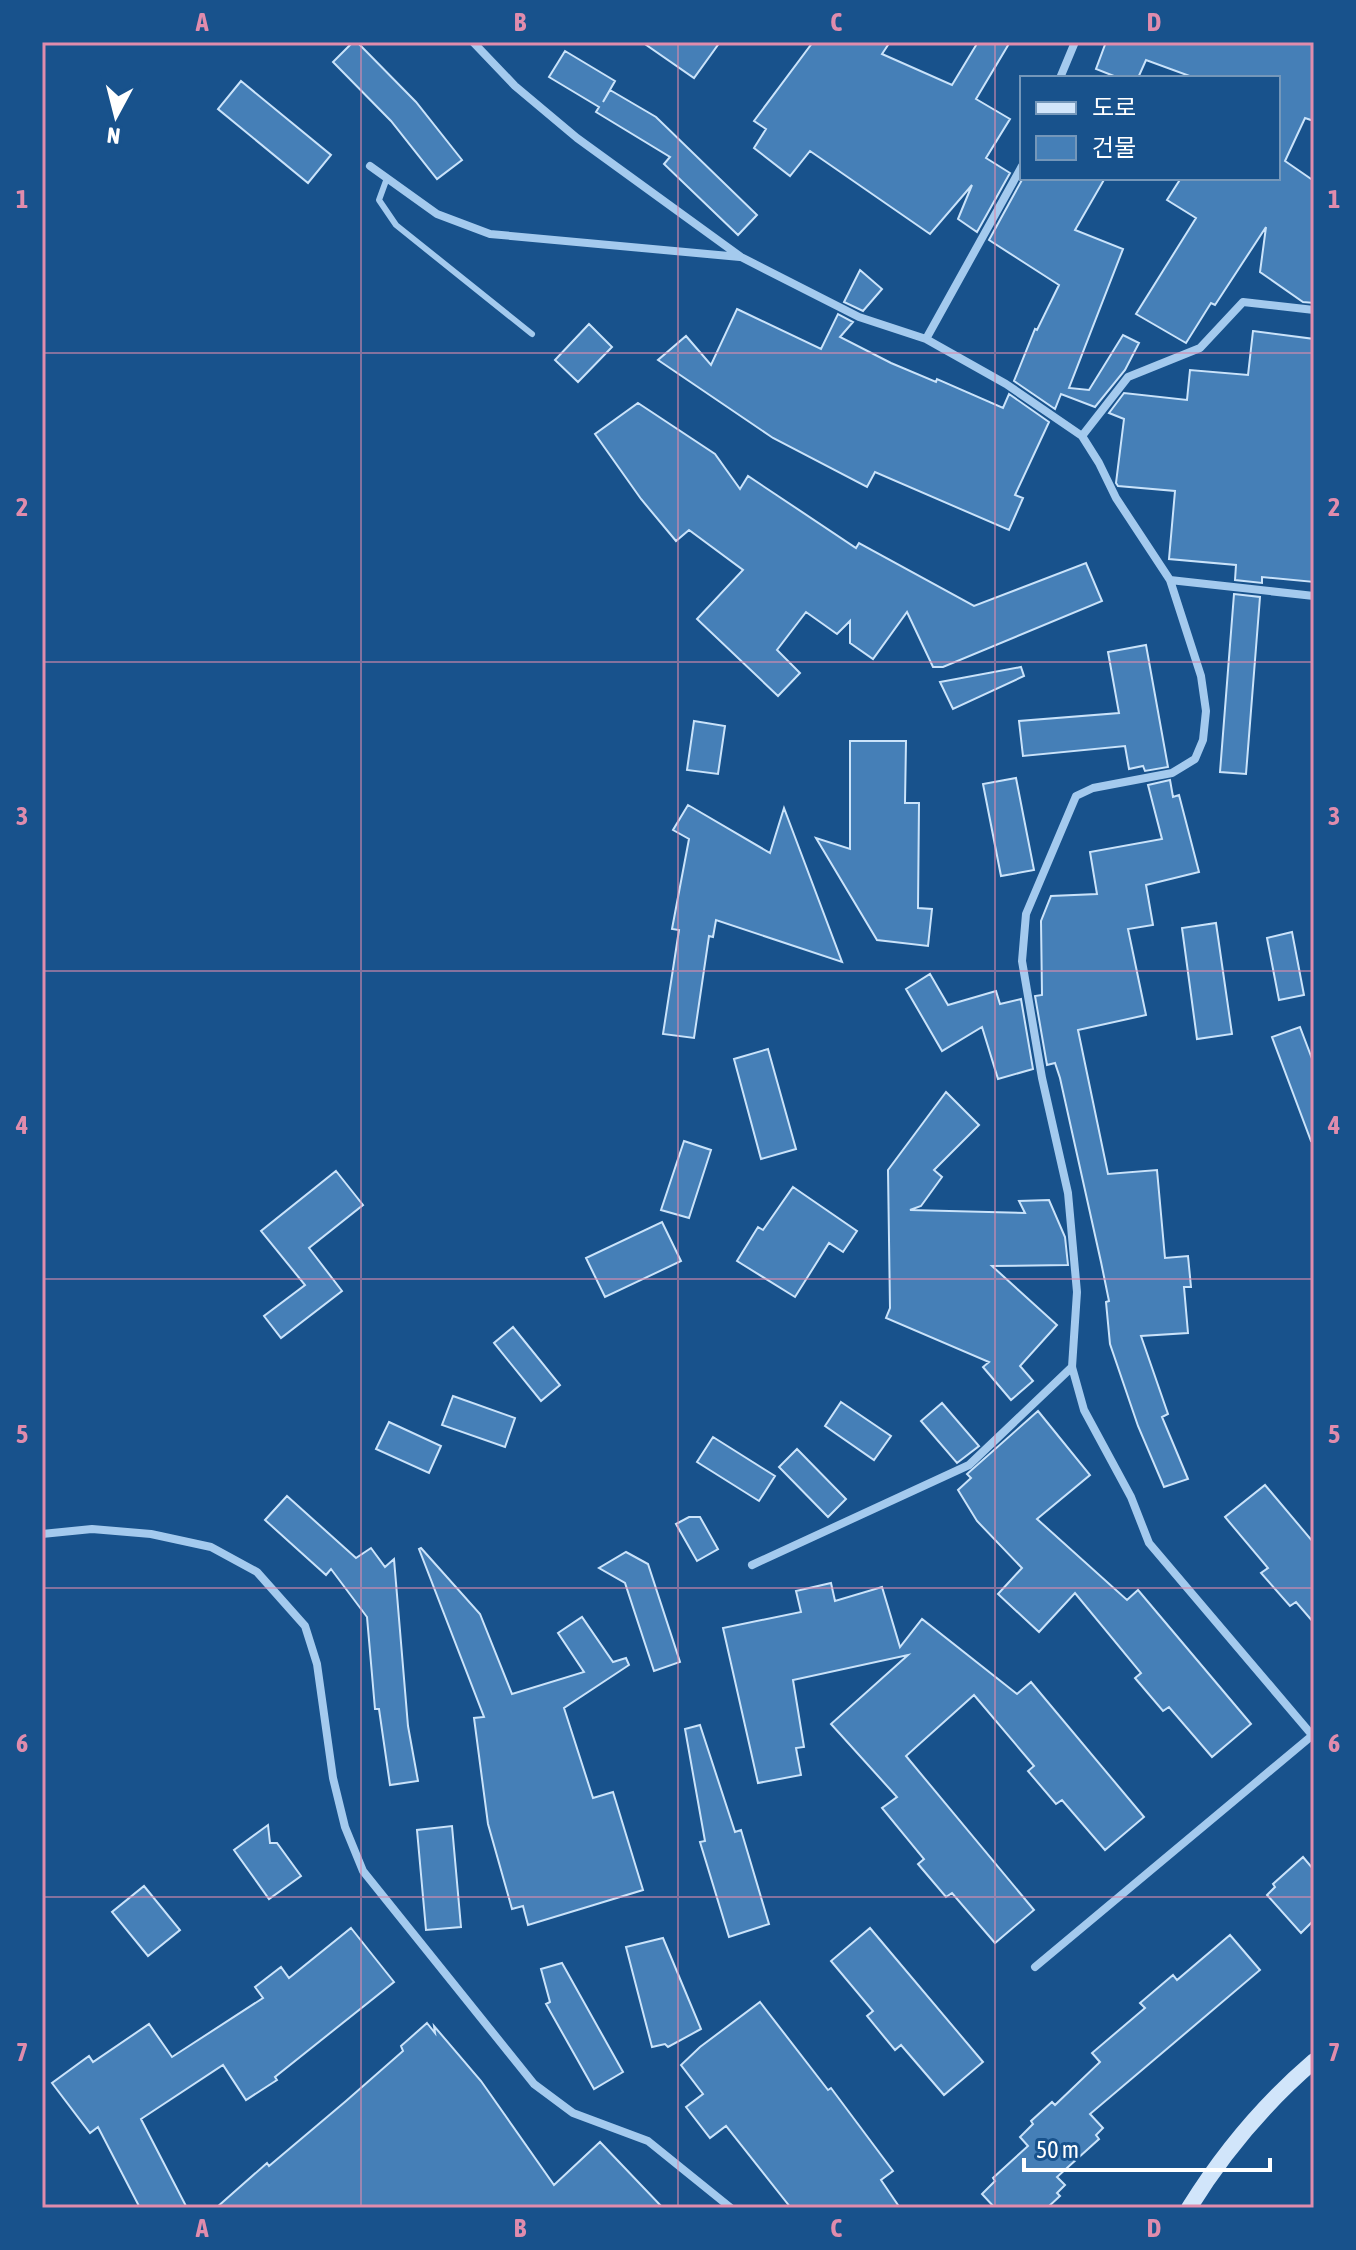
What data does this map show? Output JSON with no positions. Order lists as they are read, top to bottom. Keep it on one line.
{"legend":["도로","건물"],"scale_bar":"50 m","north":"bottom","grid":{"columns":["A","B","C","D"],"rows":["1","2","3","4","5","6","7"]}}
